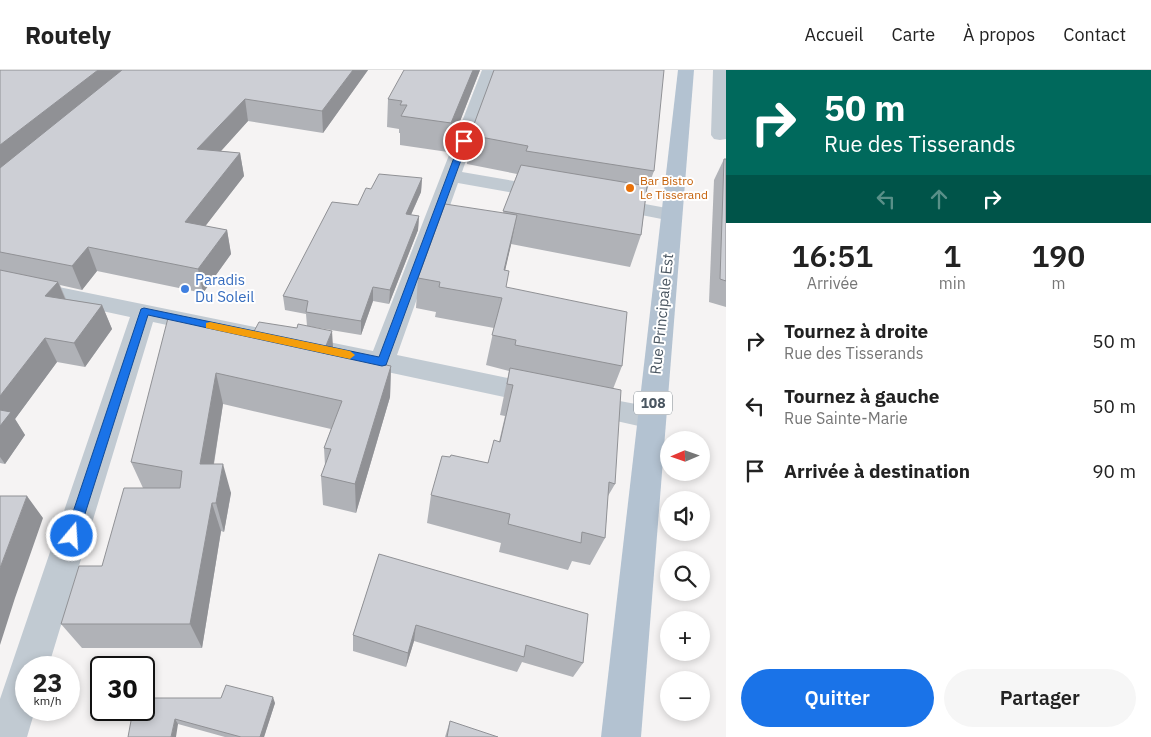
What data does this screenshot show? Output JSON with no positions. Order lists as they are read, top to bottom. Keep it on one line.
{"streets":{"main road":["Rue Principale Est","108"]},"places":["Bar Bistro Le Tisserand","Paradis Du Soleil"],"north":"left","page":{"header":"Routely","nav":["Accueil","Carte","À propos","Contact"],"turn":["50 m","Rue des Tisserands"],"eta":["16:51","Arrivée","1","min","190","m"],"list":[{"name":"Tournez à droite","note":"Rue des Tisserands","value":"50 m"},{"name":"Tournez à gauche","note":"Rue Sainte-Marie","value":"50 m"},{"name":"Arrivée à destination","value":"90 m"}],"map_buttons":["+","−"],"speed":"23 km/h","limit":"30","buttons":["Quitter","Partager"]}}
